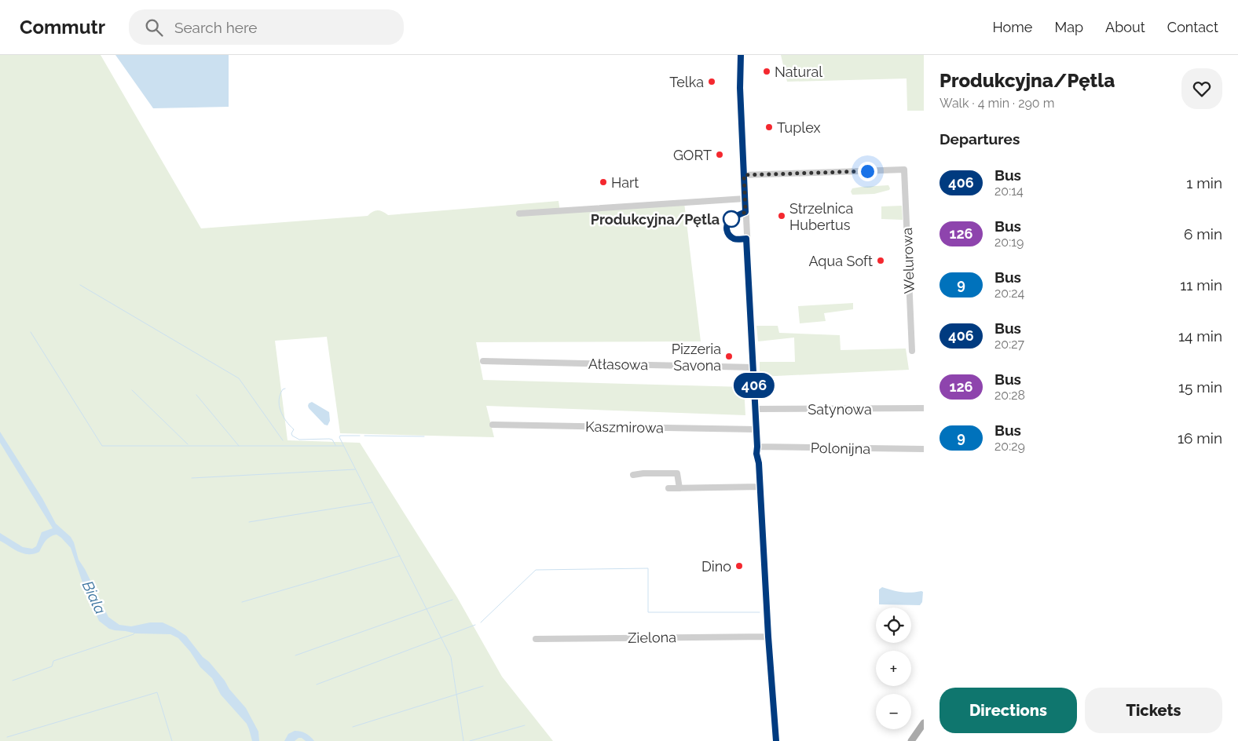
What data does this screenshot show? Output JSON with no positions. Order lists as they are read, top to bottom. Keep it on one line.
{"streets":{"street":["Welurowa","Atłasowa","Satynowa","Kaszmirowa","Polonijna","Zielona"]},"water":["Biala"],"places":["Natural","Telka","Tuplex","GORT","Hart","Strzelnica Hubertus","Produkcyjna/Pętla","Aqua Soft","Pizzeria Savona","Dino"],"lines":["bus line 406"],"page":{"header":"Commutr","search":"Search here","nav":["Home","Map","About","Contact"],"on_map":"406","heading":[["Produkcyjna/Pętla","Walk · 4 min · 290 m"],"Departures"],"list":[{"mark":"406","name":"Bus","note":"20:14","value":"1 min"},{"mark":"126","name":"Bus","note":"20:19","value":"6 min"},{"mark":"9","name":"Bus","note":"20:24","value":"11 min"},{"mark":"406","name":"Bus","note":"20:27","value":"14 min"},{"mark":"126","name":"Bus","note":"20:28","value":"15 min"},{"mark":"9","name":"Bus","note":"20:29","value":"16 min"}],"map_buttons":["+","−"],"buttons":["Directions","Tickets"]}}
